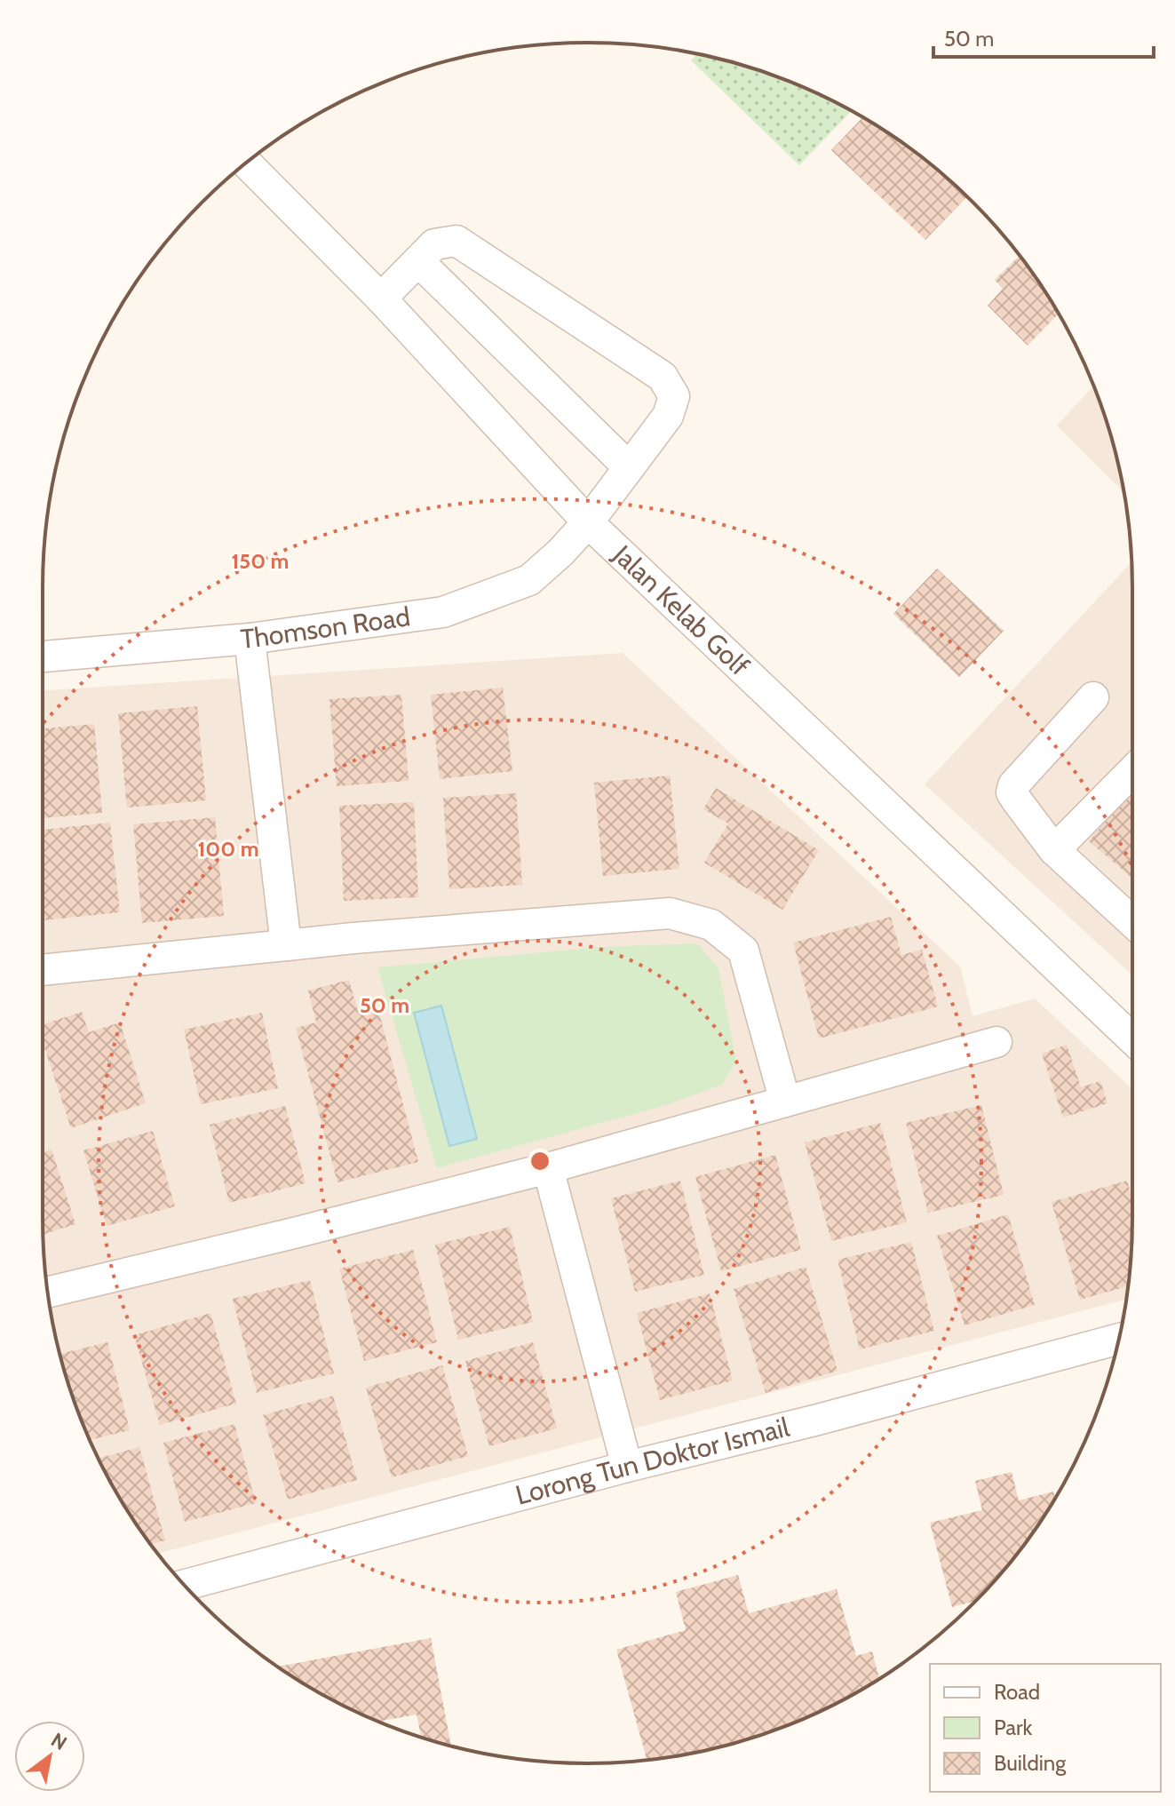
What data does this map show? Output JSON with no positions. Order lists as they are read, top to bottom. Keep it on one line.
{"streets":{"street":["Jalan Kelab Golf","Thomson Road","Lorong Tun Doktor Ismail"]},"crossings":[["Jalan Kelab Golf","Thomson Road"]],"legend":["Road","Park","Building"],"scale_bar":"50 m","north":"top right","rings":["150 m","100 m","50 m"]}
